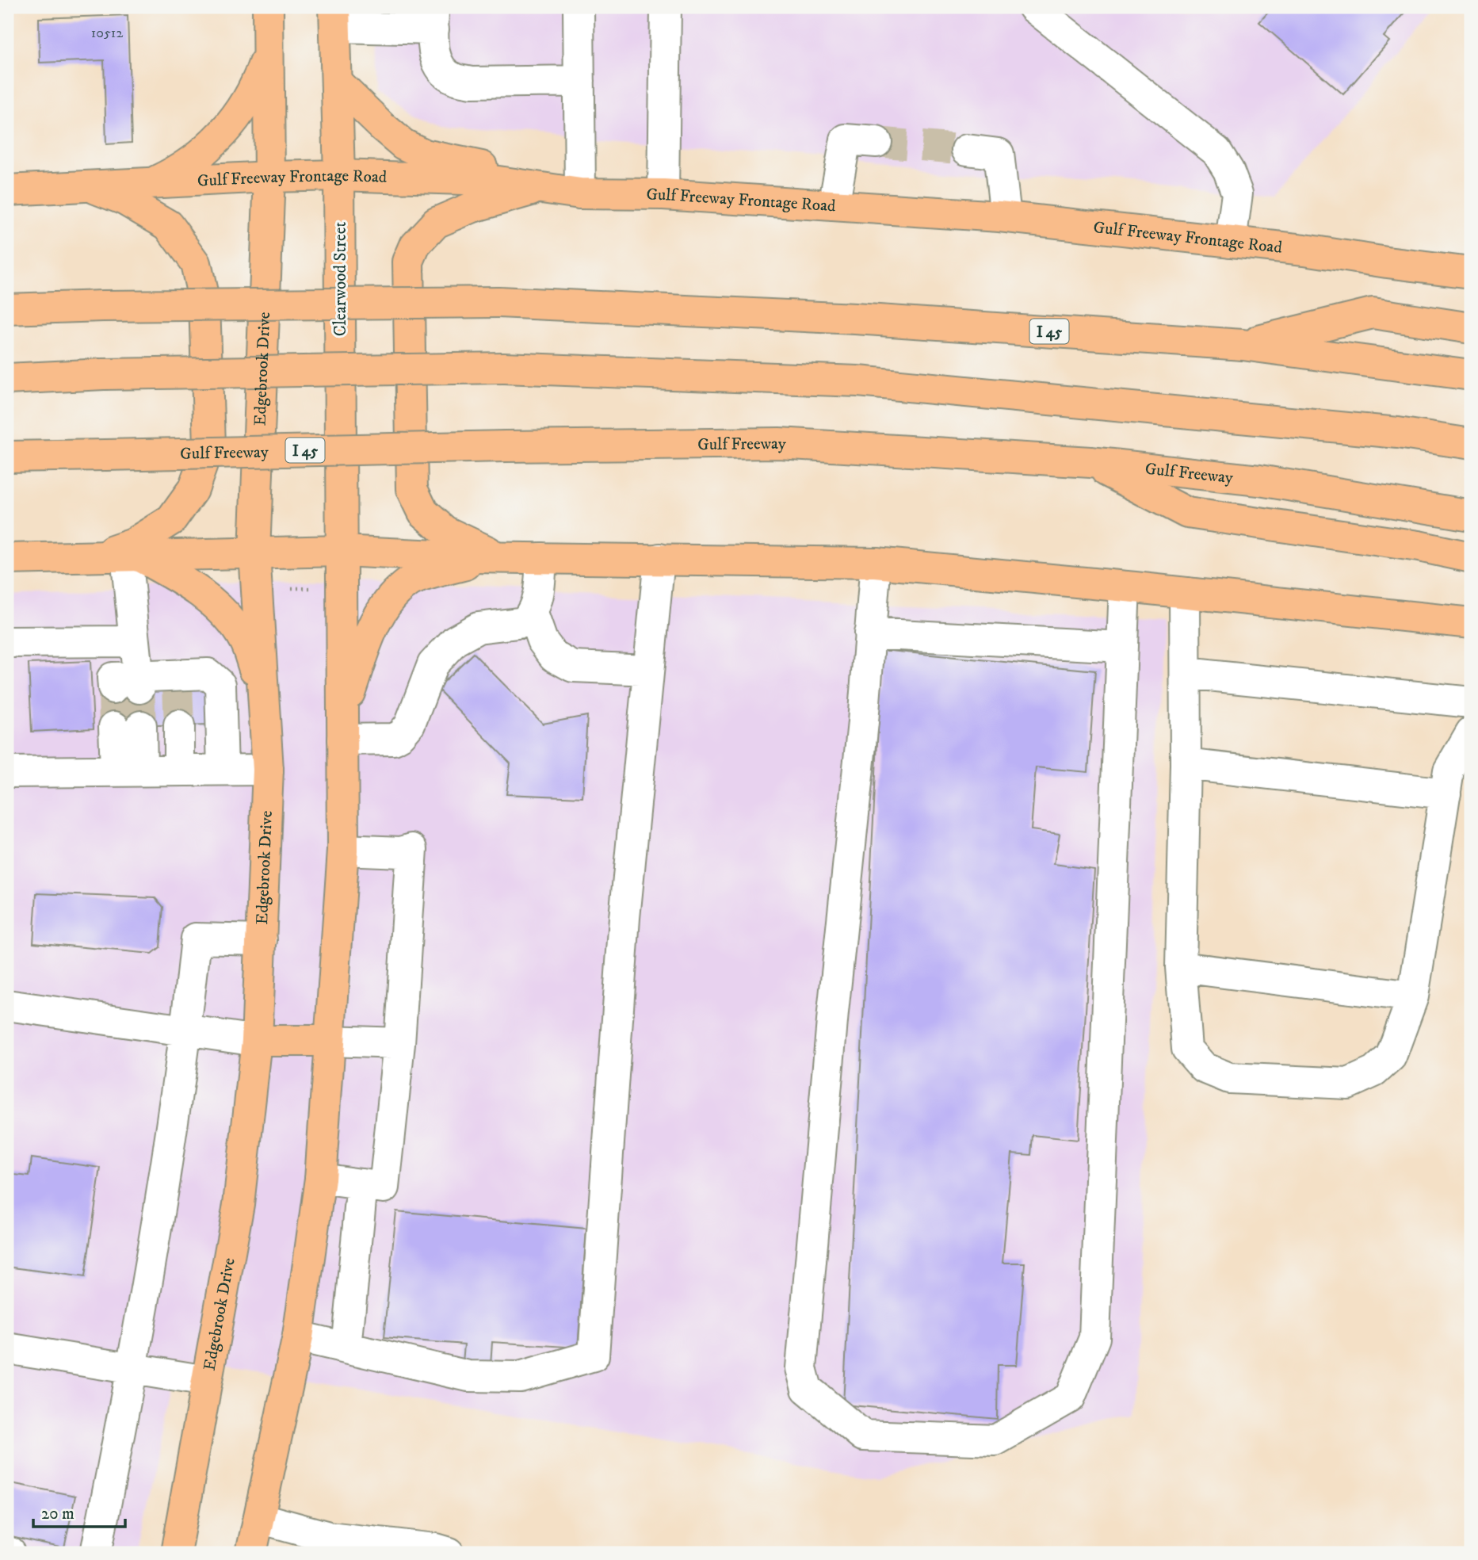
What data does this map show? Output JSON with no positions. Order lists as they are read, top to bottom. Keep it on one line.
{"streets":{"main road":["Gulf Freeway Frontage Road","Clearwood Street","I 45","Edgebrook Drive","Gulf Freeway"]},"crossings":[["Gulf Freeway Frontage Road","Clearwood Street"],["Gulf Freeway Frontage Road","Edgebrook Drive"]],"house_numbers":["10512"],"scale_bar":"20 m"}
